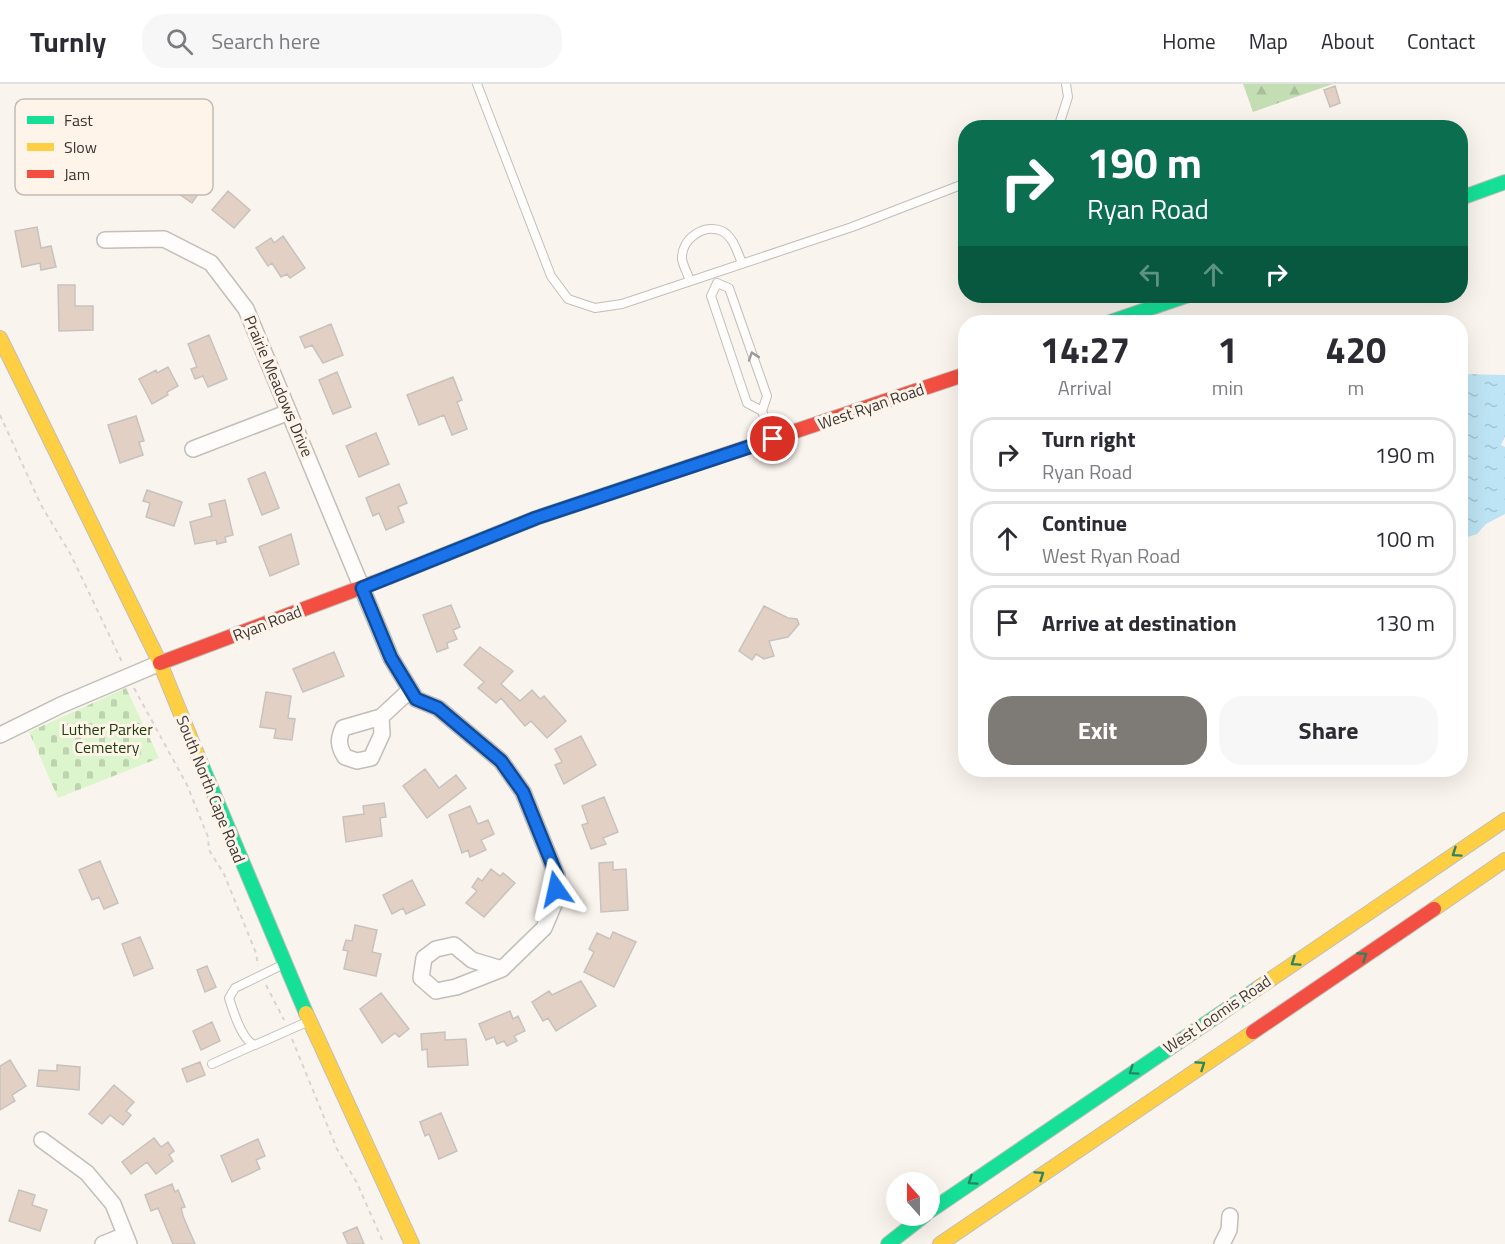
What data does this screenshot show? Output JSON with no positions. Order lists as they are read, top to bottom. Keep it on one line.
{"streets":{"main road":["West Ryan Road","Ryan Road","South North Cape Road","West Loomis Road"],"street":["Prairie Meadows Drive"]},"crossings":[["Prairie Meadows Drive","Ryan Road"],["West Ryan Road","Ryan Road"],["Ryan Road","South North Cape Road"]],"parks":["Luther Parker Cemetery"],"legend":["Fast","Slow","Jam"],"north":"top","page":{"header":"Turnly","search":"Search here","nav":["Home","Map","About","Contact"],"turn":["190 m","Ryan Road"],"eta":["14:27","Arrival","1","min","420","m"],"list":[{"name":"Turn right","note":"Ryan Road","value":"190 m"},{"name":"Continue","note":"West Ryan Road","value":"100 m"},{"name":"Arrive at destination","value":"130 m"}],"buttons":["Exit","Share"]}}
